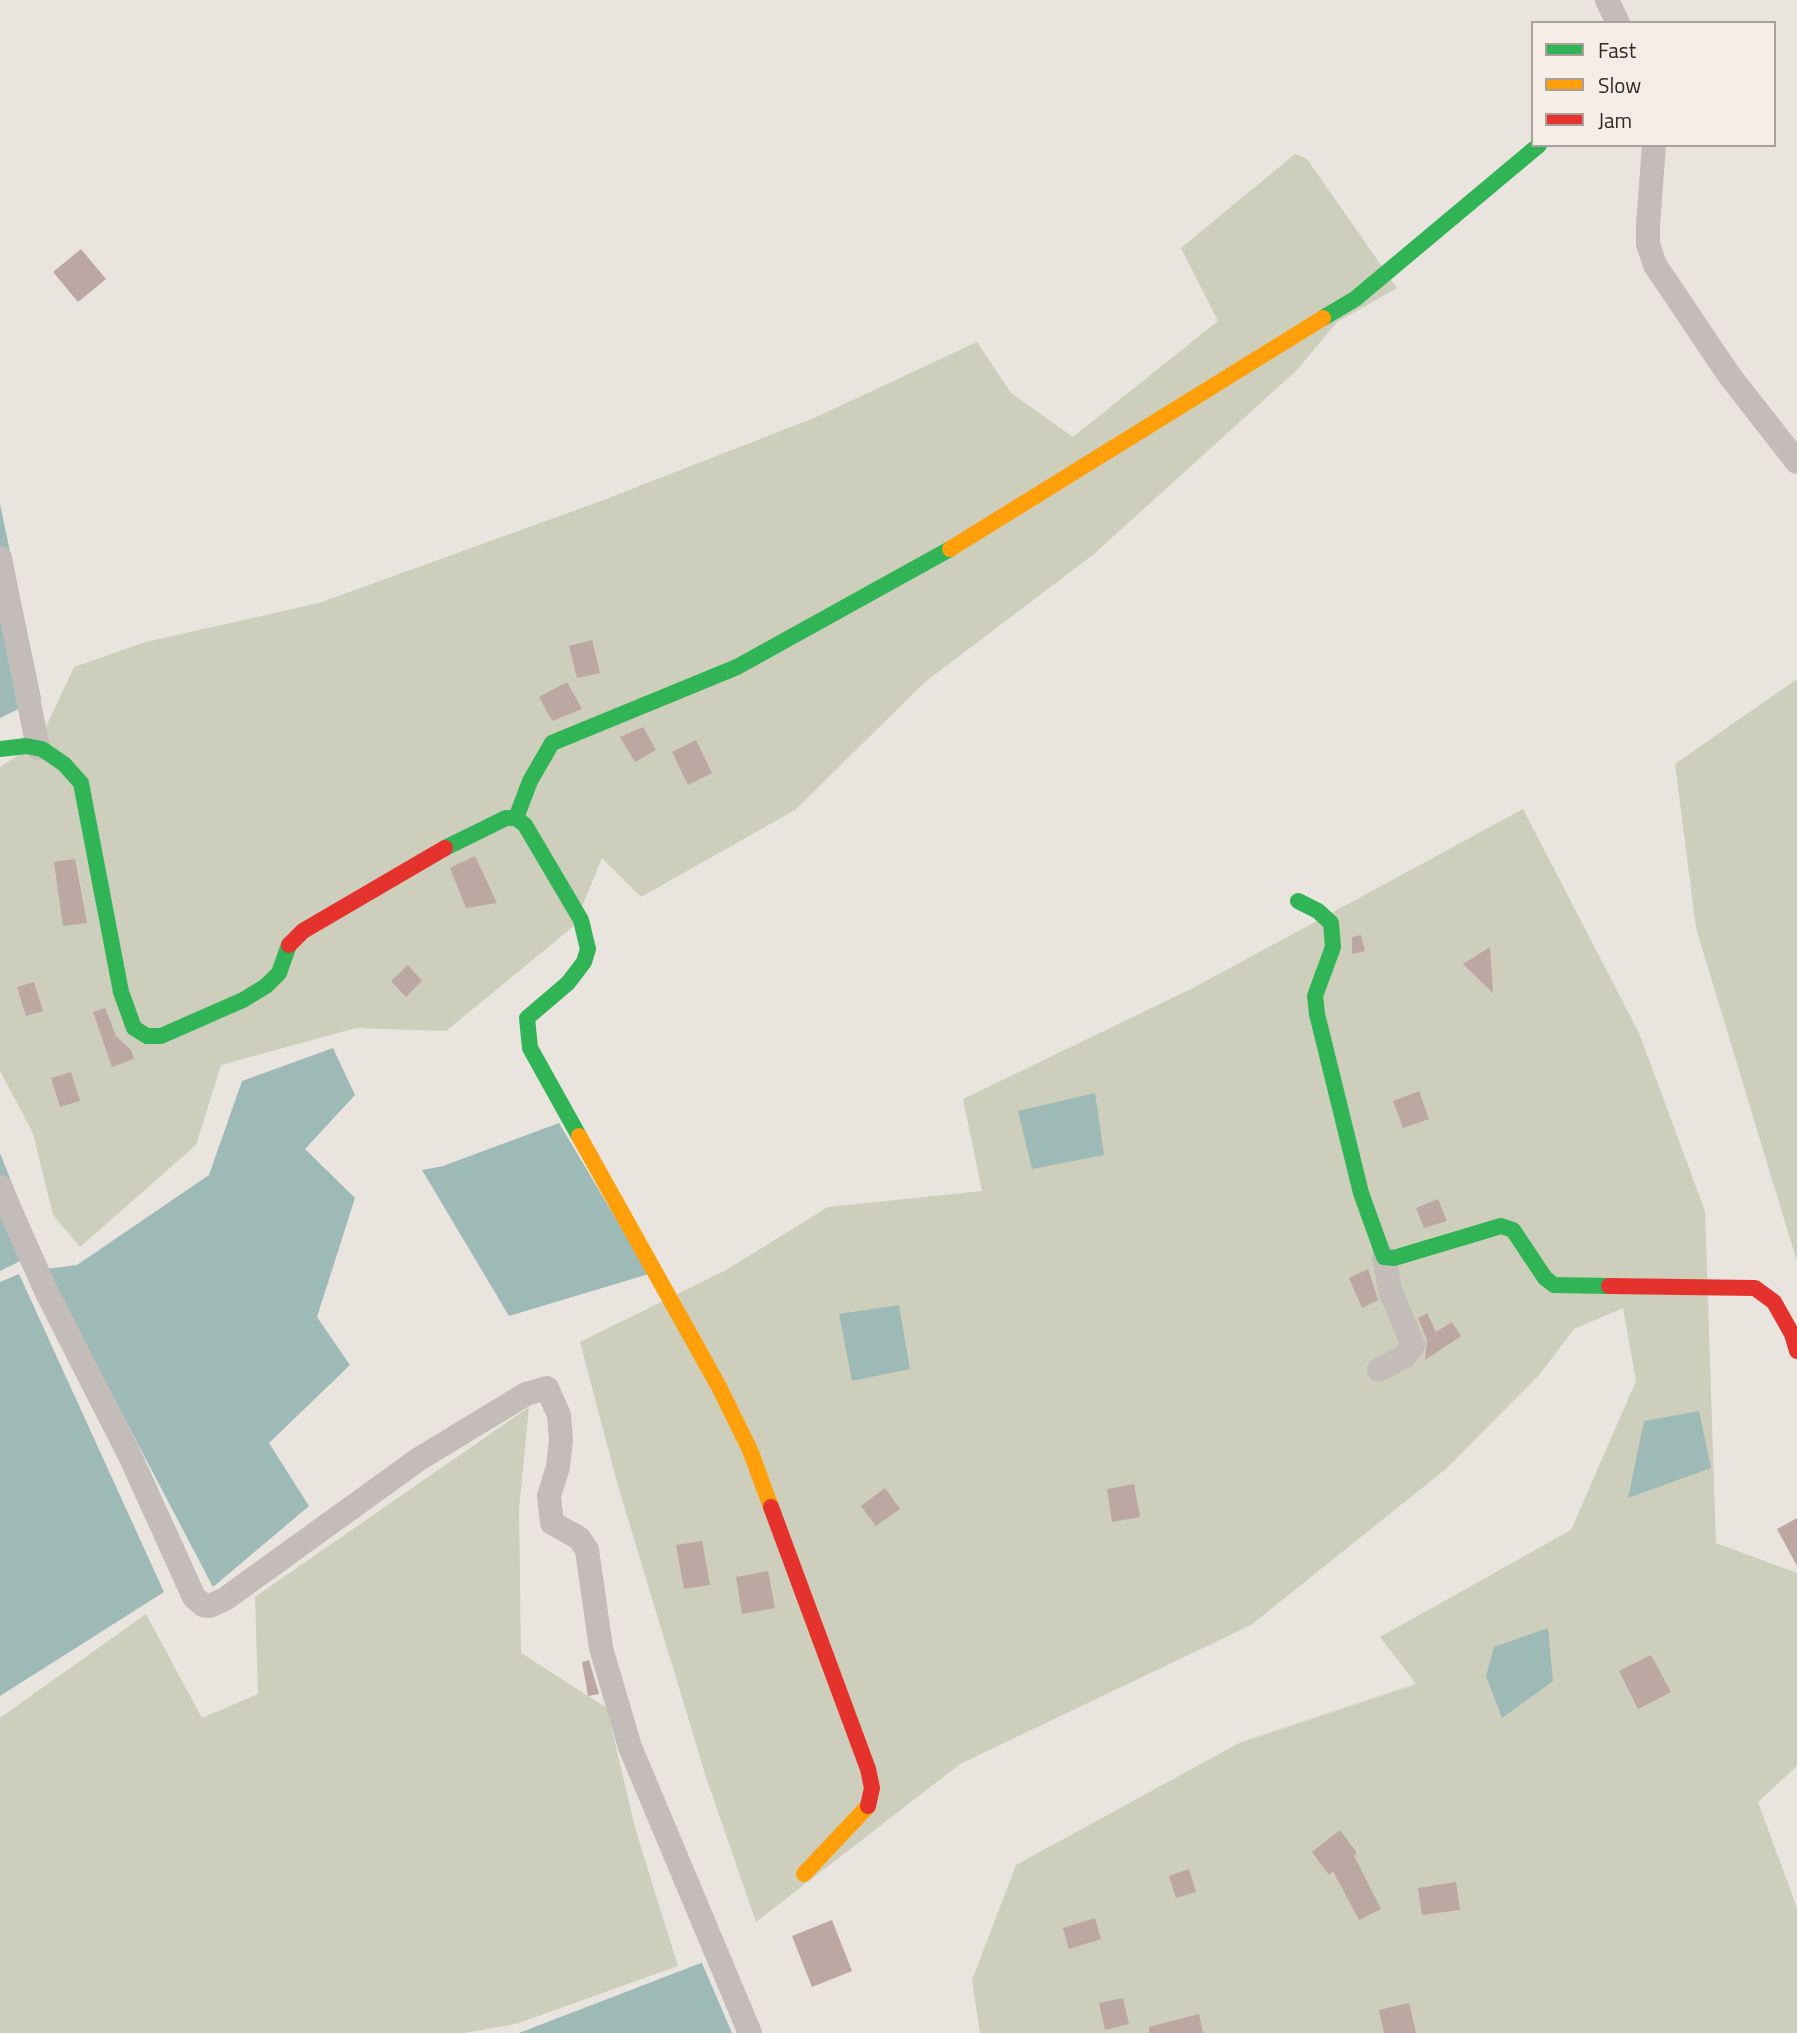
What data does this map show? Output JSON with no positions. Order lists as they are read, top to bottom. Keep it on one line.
{"legend":["Fast","Slow","Jam"]}
